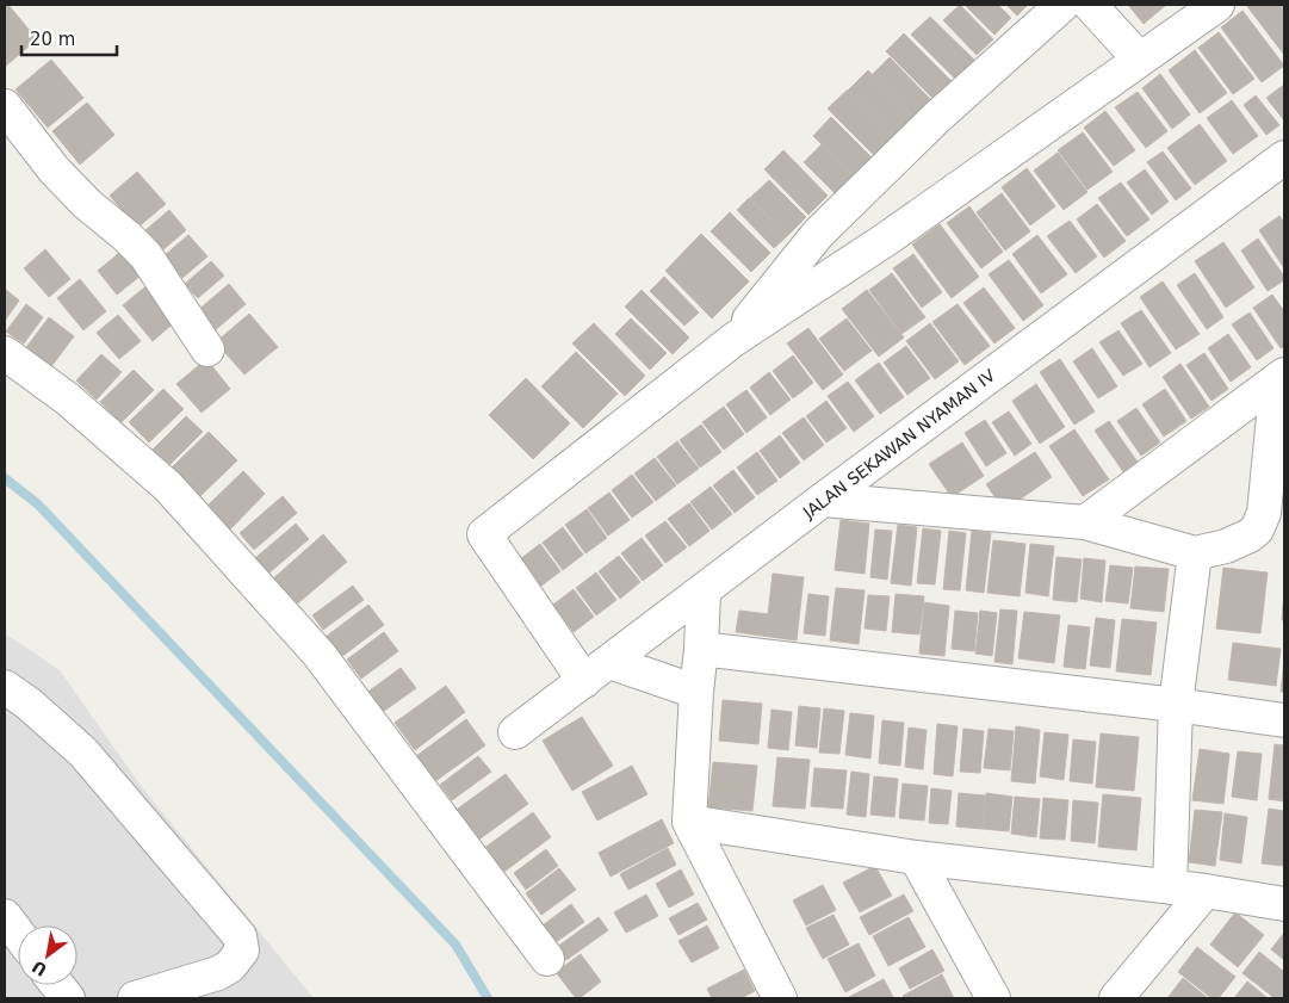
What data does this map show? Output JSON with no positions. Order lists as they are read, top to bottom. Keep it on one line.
{"streets":{"street":["JALAN SEKAWAN NYAMAN IV"]},"scale_bar":"20 m","north":"bottom left"}
